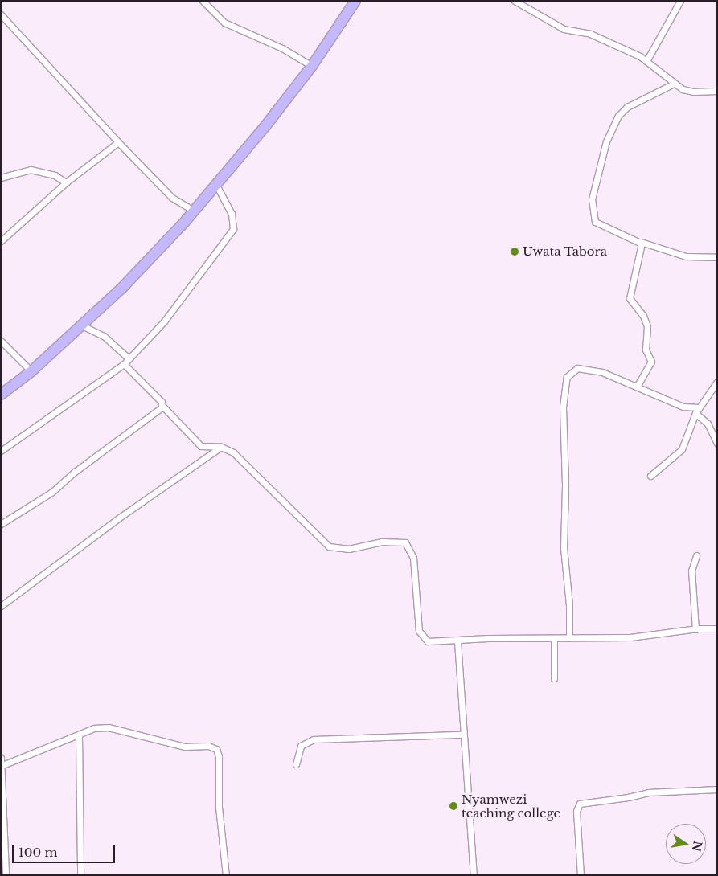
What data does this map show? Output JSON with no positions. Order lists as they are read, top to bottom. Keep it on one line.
{"places":["Uwata Tabora","Nyamwezi teaching college"],"scale_bar":"100 m","north":"right"}
